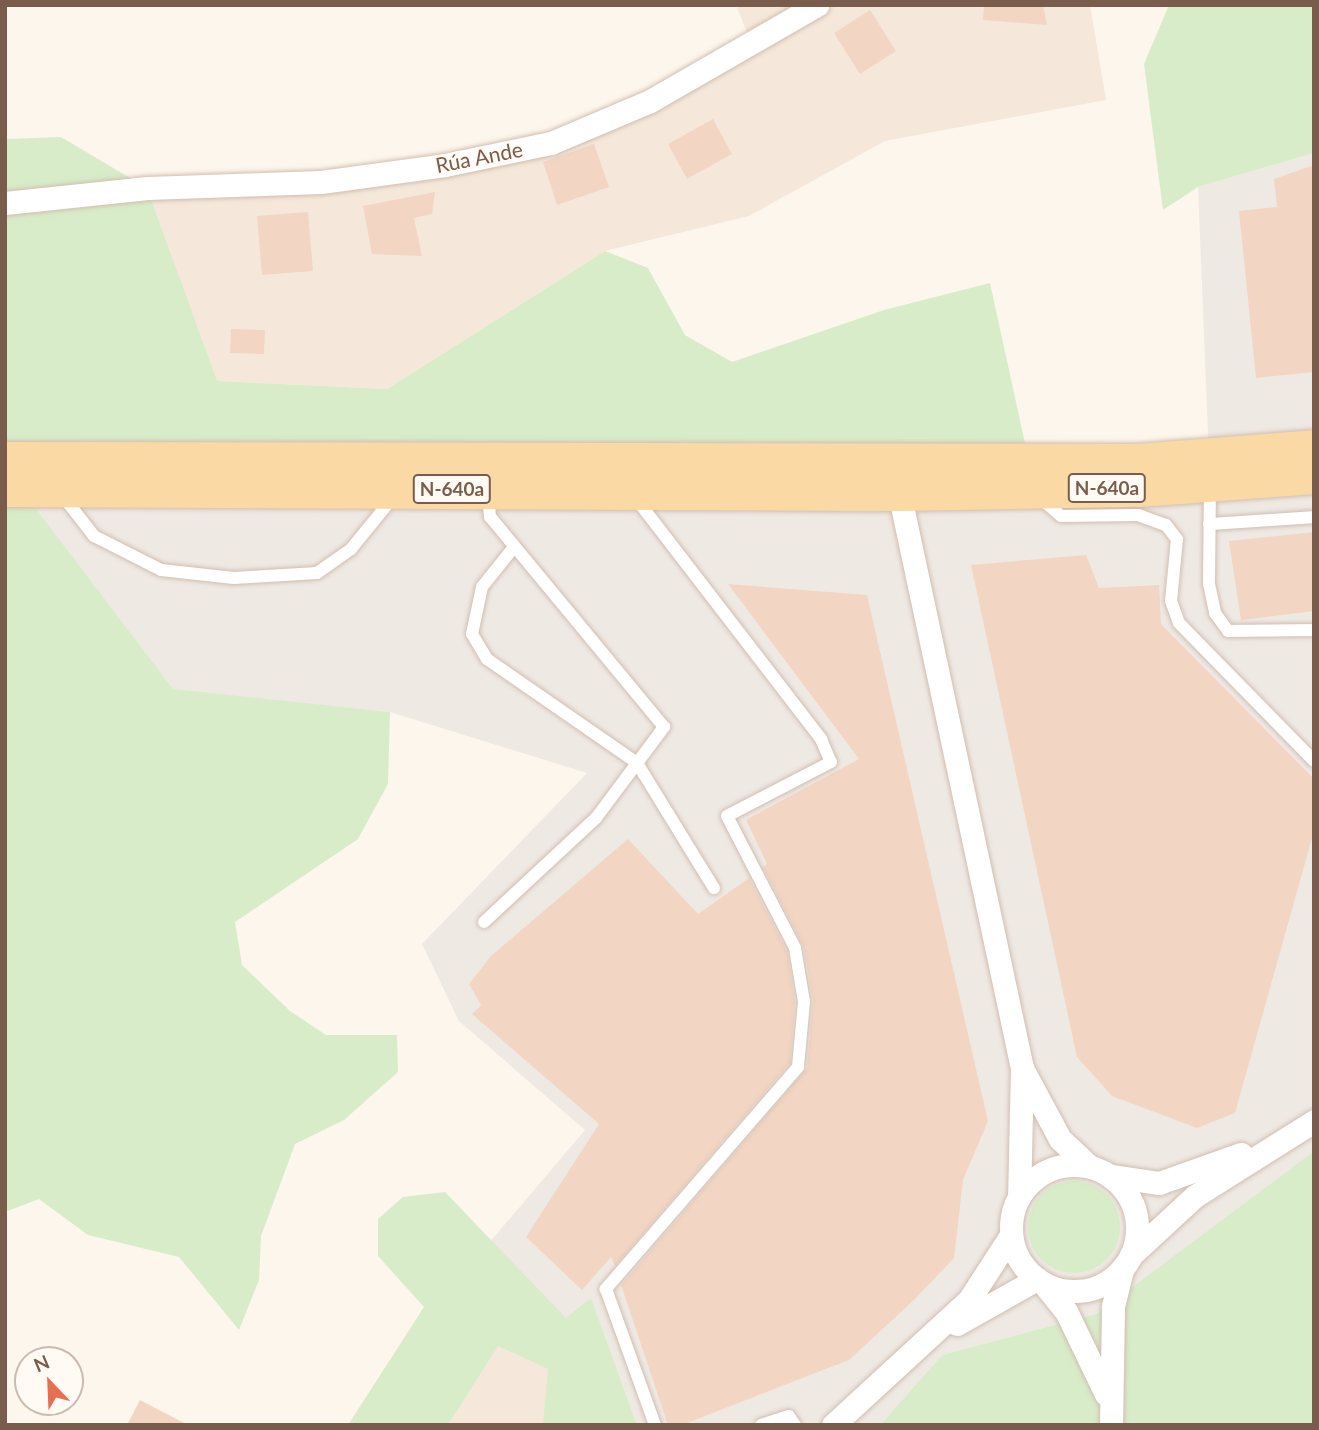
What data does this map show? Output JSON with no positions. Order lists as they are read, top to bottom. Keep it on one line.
{"streets":{"main road":["N-640a"],"street":["Rúa Ande"]},"north":"top left"}
